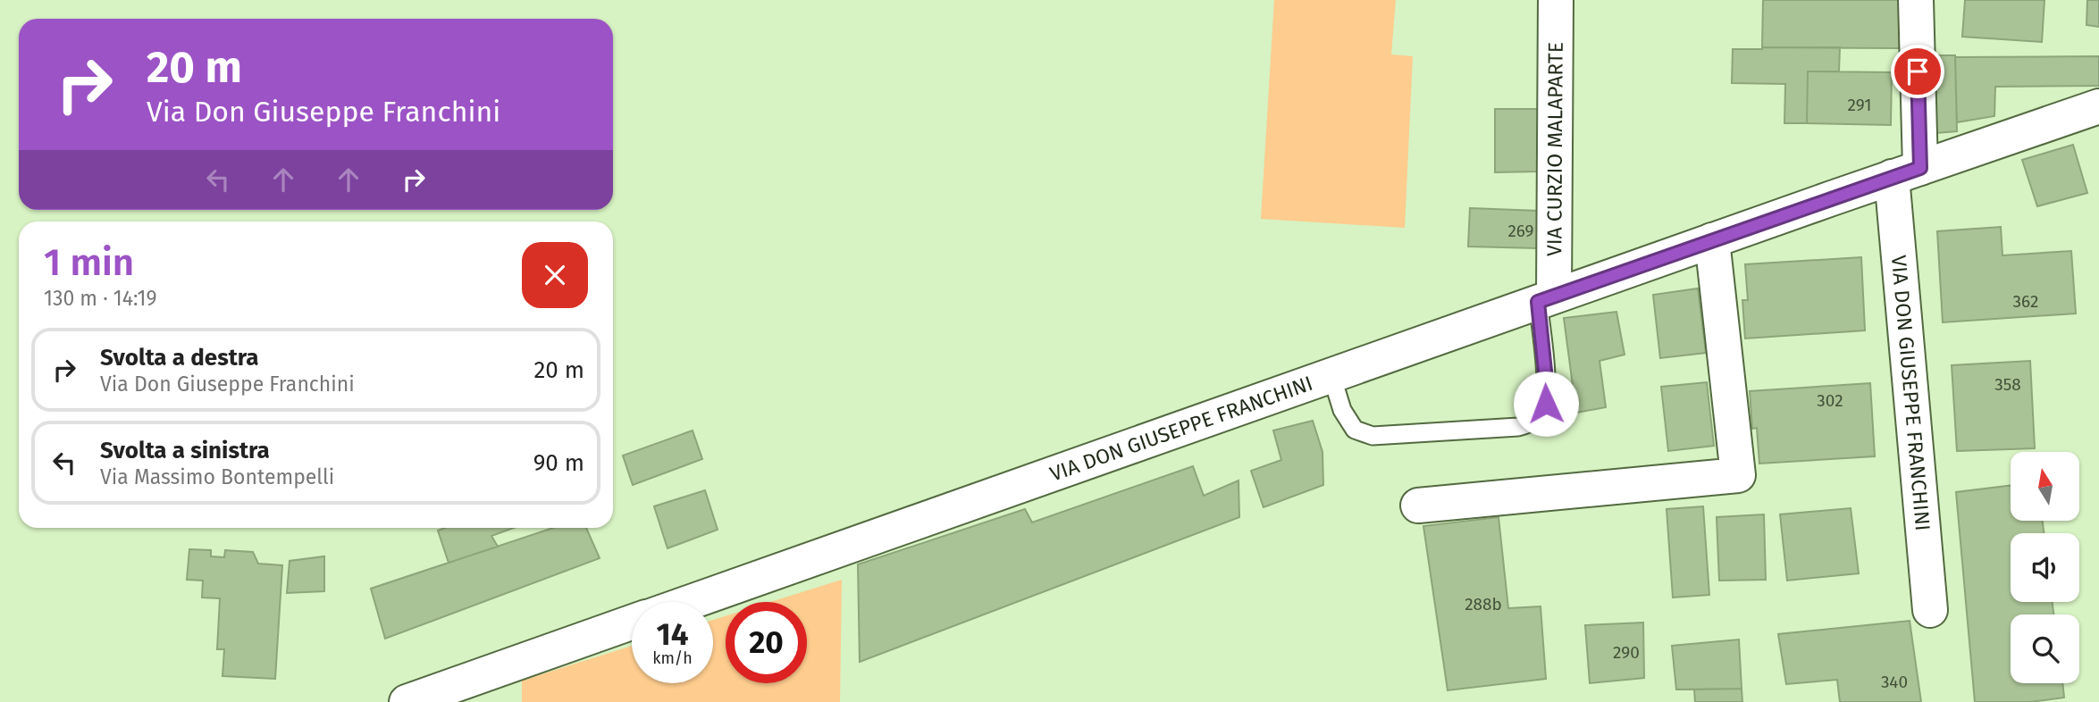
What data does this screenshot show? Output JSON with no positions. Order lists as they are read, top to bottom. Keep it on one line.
{"streets":{"street":["VIA CURZIO MALAPARTE","VIA DON GIUSEPPE FRANCHINI"]},"crossings":[["VIA CURZIO MALAPARTE","VIA DON GIUSEPPE FRANCHINI"]],"house_numbers":["291","269","362","358","302","288b","290","340"],"north":"top","page":{"turn":["20 m","Via Don Giuseppe Franchini"],"heading":["1 min","130 m · 14:19"],"list":[{"name":"Svolta a destra","note":"Via Don Giuseppe Franchini","value":"20 m"},{"name":"Svolta a sinistra","note":"Via Massimo Bontempelli","value":"90 m"}],"speed":"14 km/h","limit":"20"}}
